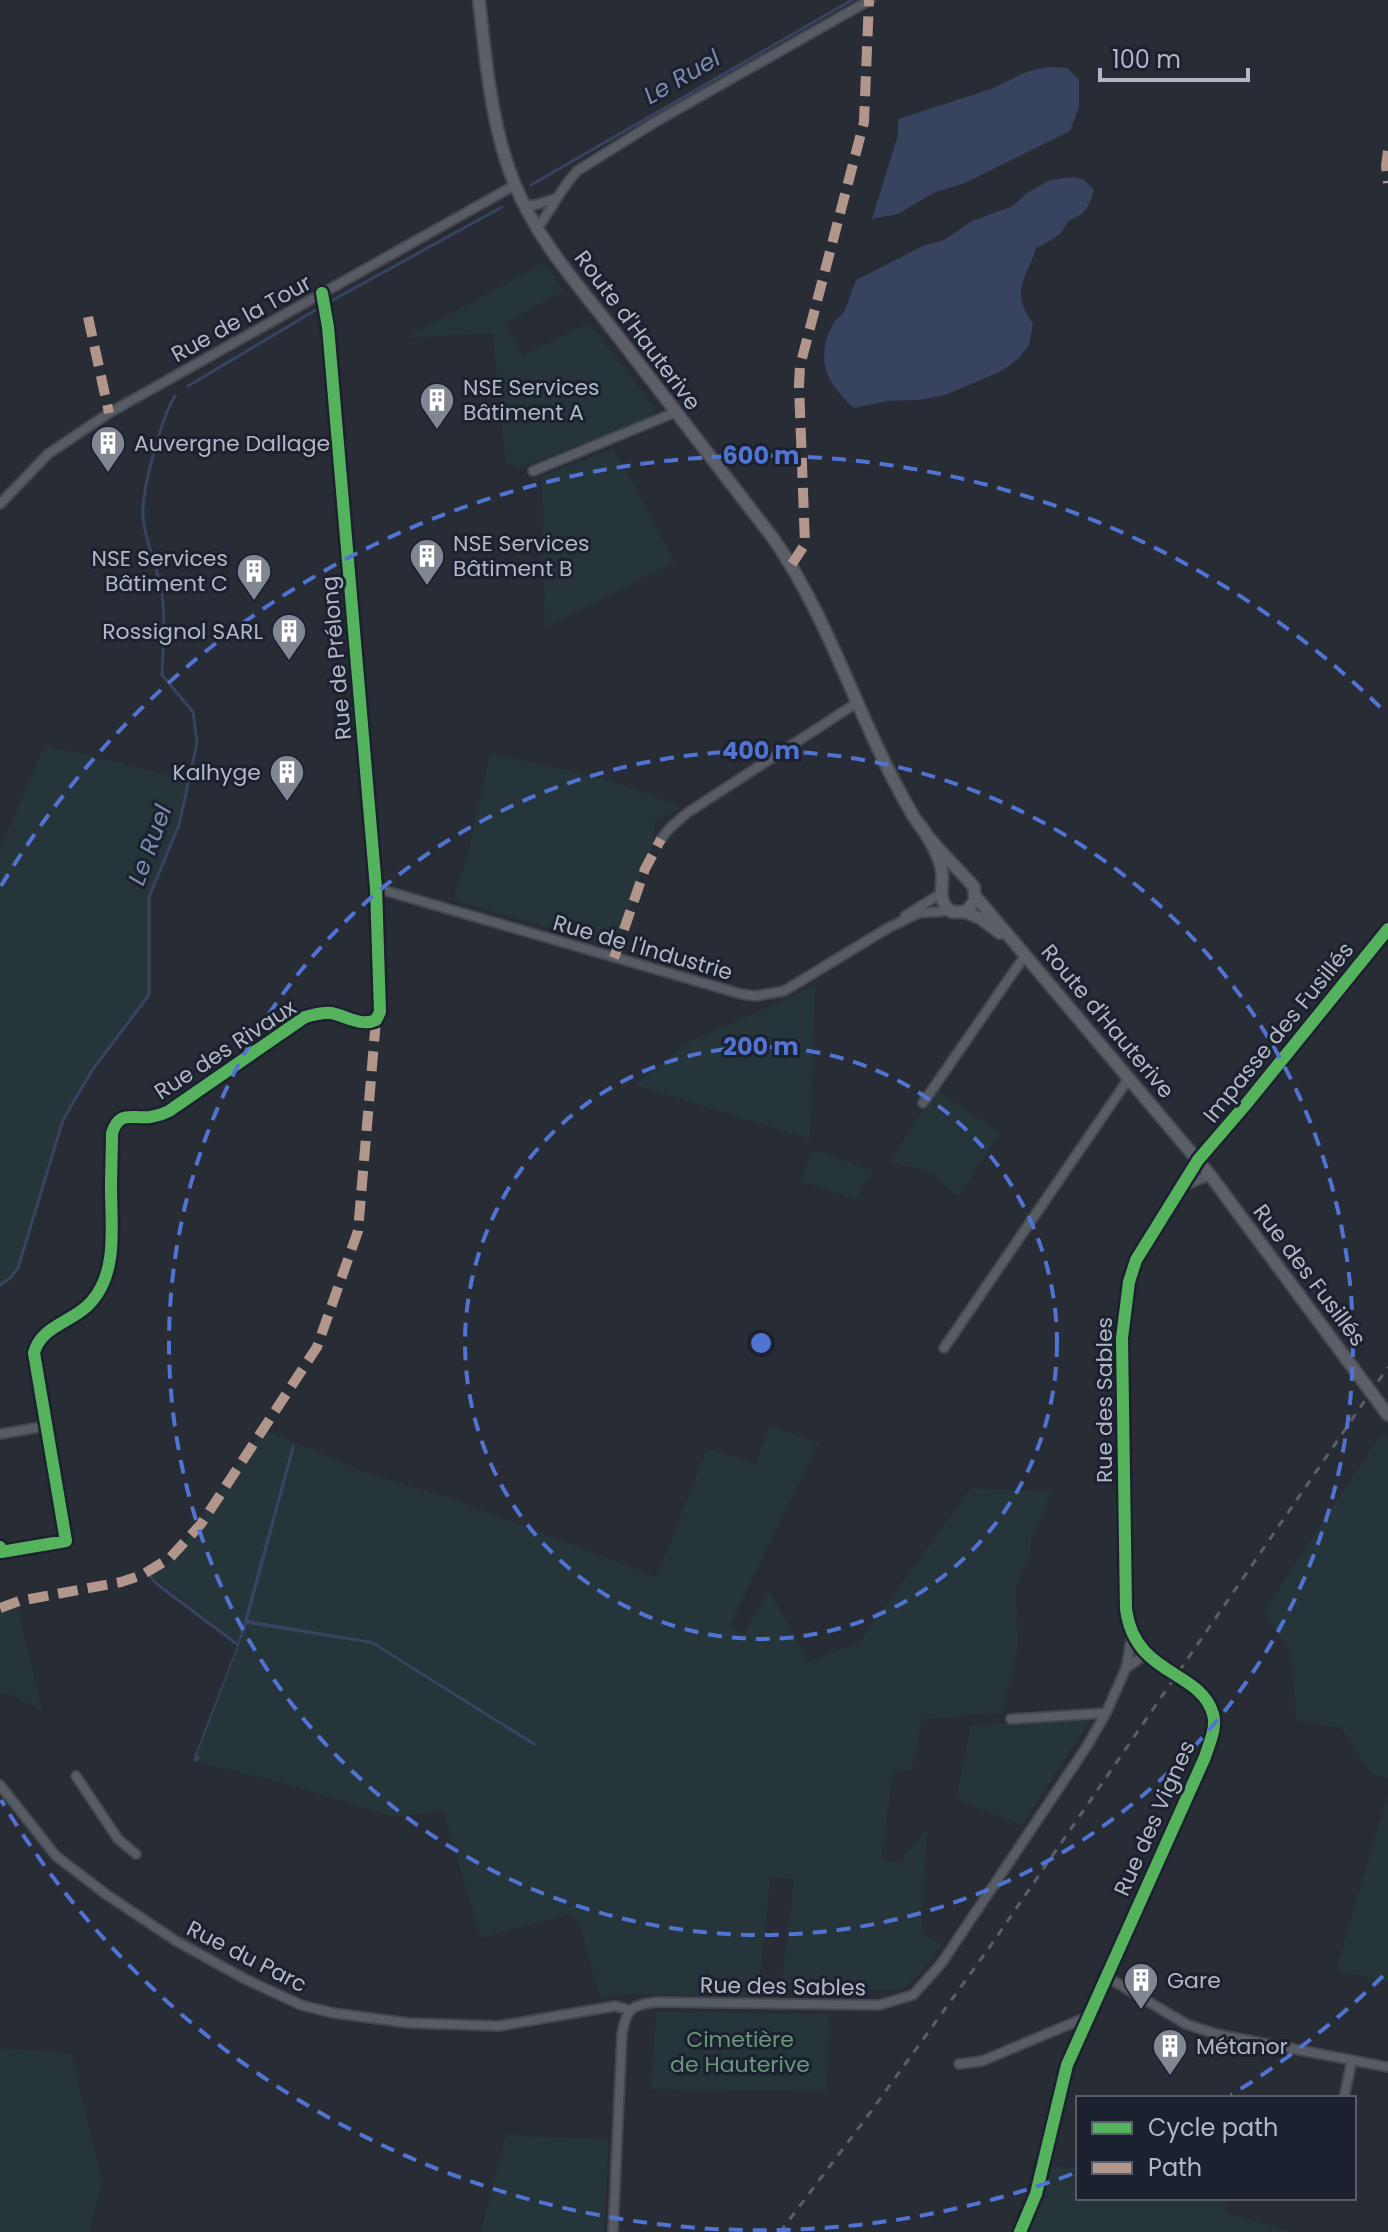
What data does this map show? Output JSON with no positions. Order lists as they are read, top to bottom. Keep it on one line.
{"streets":{"main road":["Route d'Hauterive","Rue des Fusillés"],"street":["Rue de la Tour","Rue de Prélong","Rue de l'Industrie","Impasse des Fusillés","Rue des Rivaux","Rue des Sables","Rue des Vignes","Rue du Parc"]},"crossings":[["Rue de la Tour","Route d'Hauterive"],["Rue de la Tour","Rue de Prélong"],["Route d'Hauterive","Rue de l'Industrie"],["Route d'Hauterive","Impasse des Fusillés"],["Route d'Hauterive","Rue des Fusillés"],["Route d'Hauterive","Rue des Sables"],["Rue de Prélong","Rue de l'Industrie"],["Rue de Prélong","Rue des Rivaux"],["Impasse des Fusillés","Rue des Fusillés"],["Impasse des Fusillés","Rue des Sables"],["Rue des Fusillés","Rue des Sables"],["Rue des Sables","Rue des Vignes"],["Rue des Sables","Rue du Parc"]],"water":["Le Ruel"],"parks":["Cimetière de Hauterive"],"places":{"building":["NSE Services Bâtiment A","Auvergne Dallage","NSE Services Bâtiment B","NSE Services Bâtiment C","Rossignol SARL","Kalhyge","Gare","Métanor"]},"legend":["Cycle path","Path"],"scale_bar":"100 m","rings":["600 m","400 m","200 m"]}
